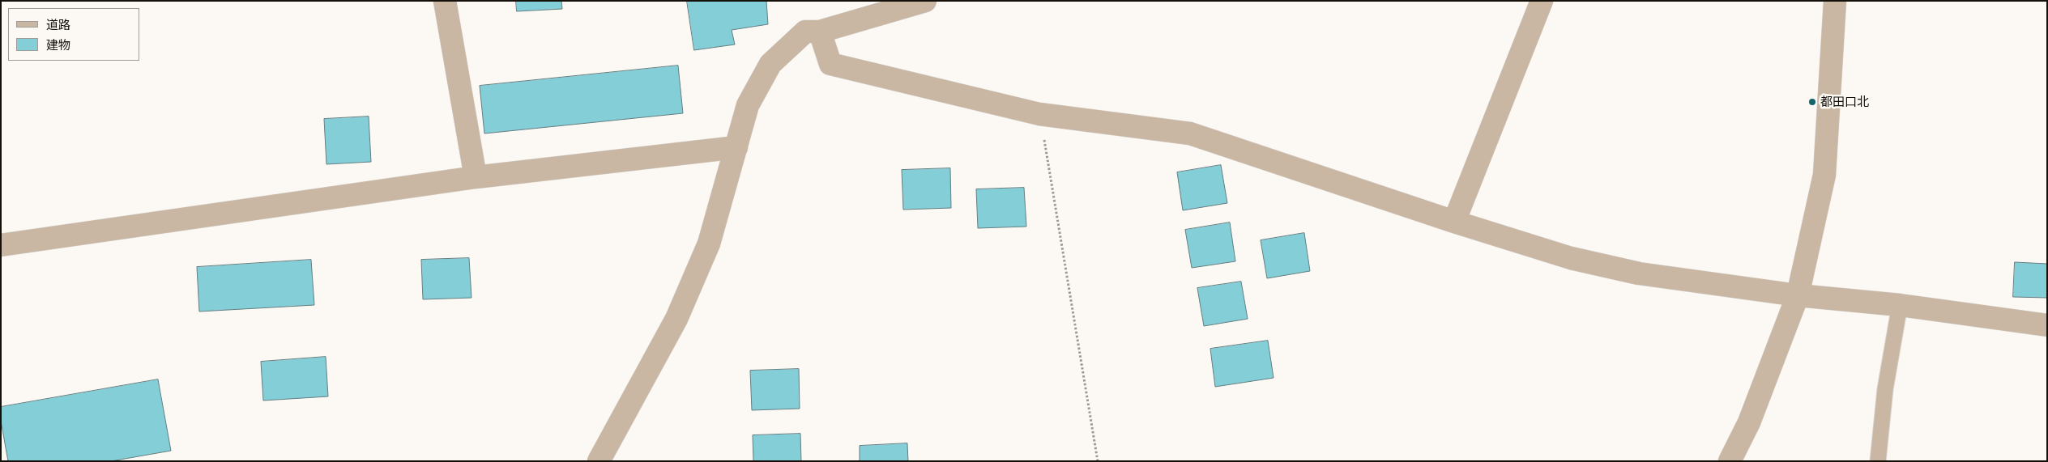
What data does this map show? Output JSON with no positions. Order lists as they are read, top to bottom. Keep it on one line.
{"places":["都田口北"],"legend":["道路","建物"]}
